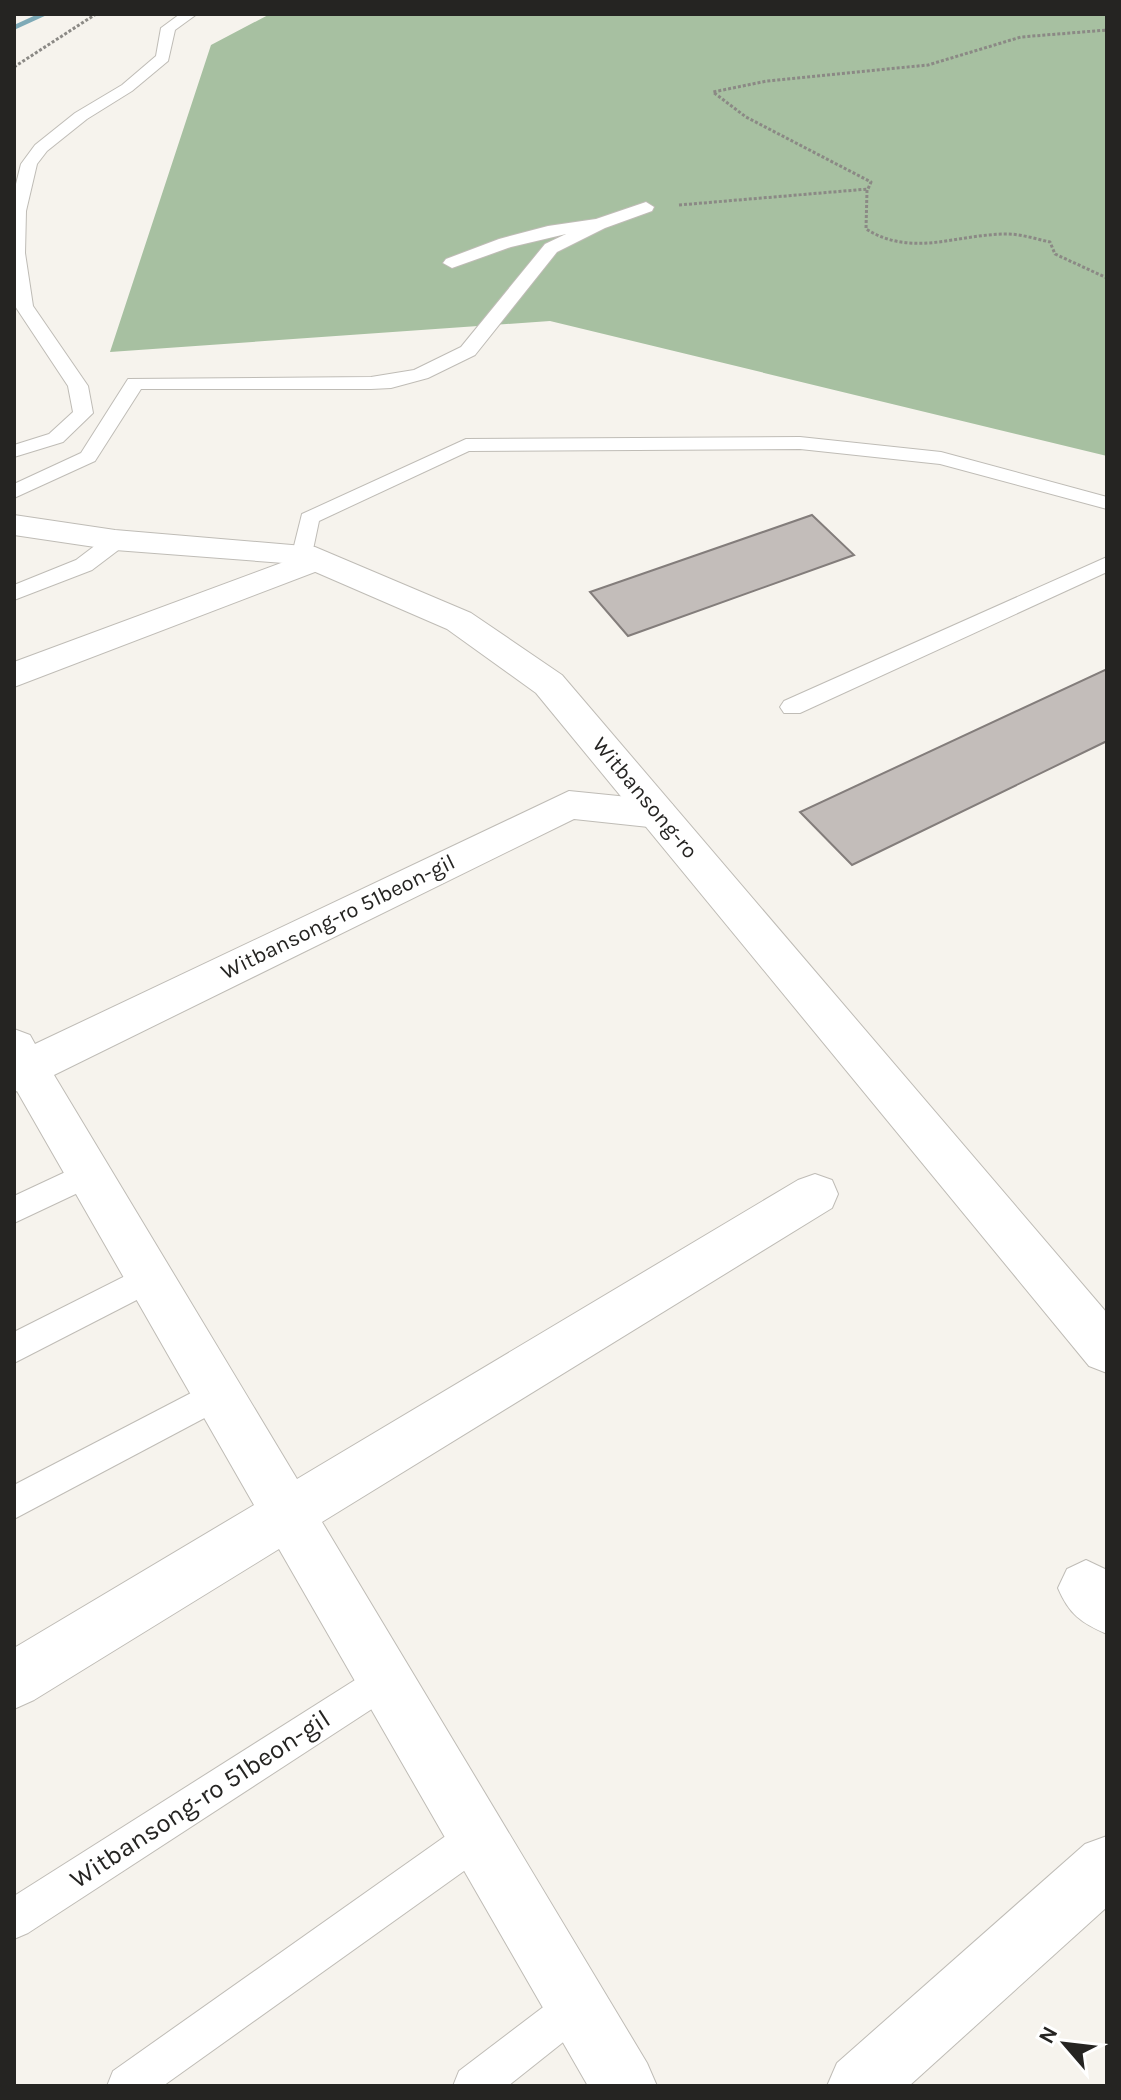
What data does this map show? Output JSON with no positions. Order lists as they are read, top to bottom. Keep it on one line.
{"streets":{"street":["Witbansong-ro","Witbansong-ro 51beon-gil"]},"crossings":[["Witbansong-ro","Witbansong-ro 51beon-gil"]],"north":"top left"}
